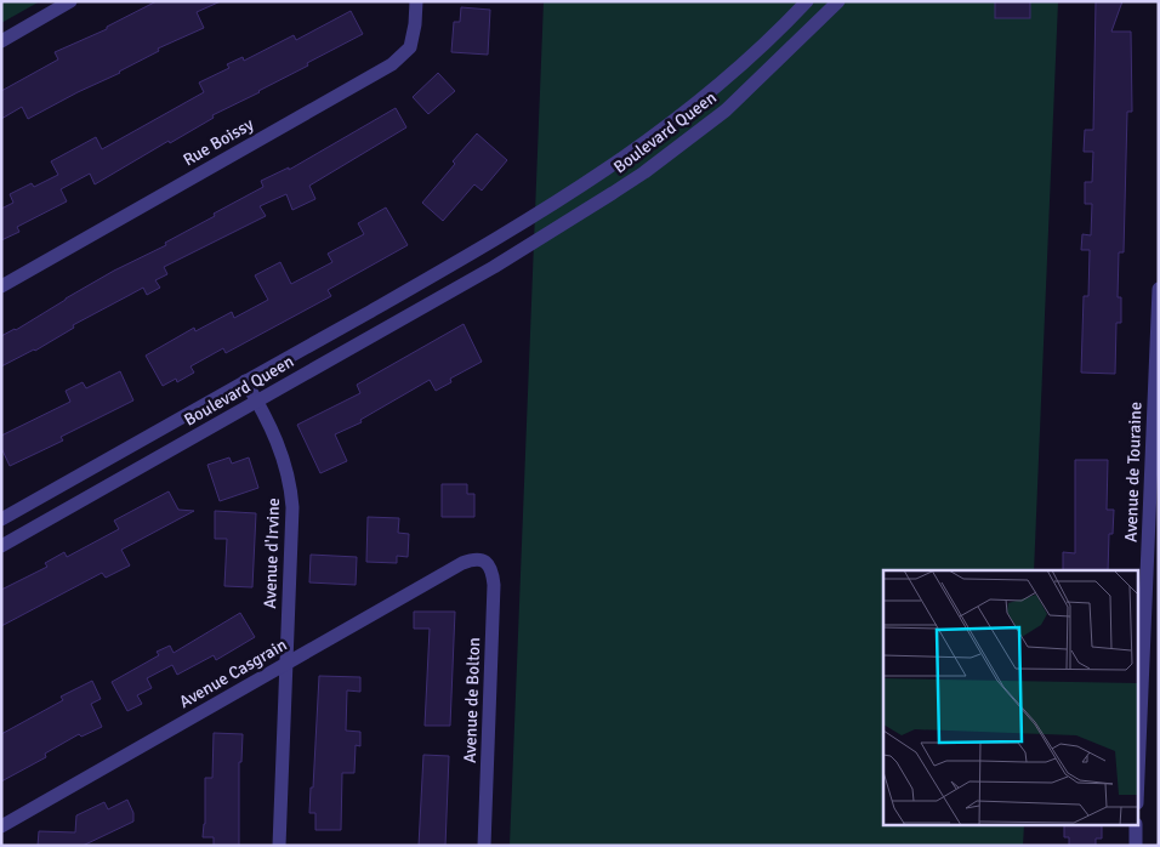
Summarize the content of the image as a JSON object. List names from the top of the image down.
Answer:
{
  "streets": {
    "street": [
      "Boulevard Queen",
      "Rue Boissy",
      "Avenue de Touraine",
      "Avenue d'Irvine",
      "Avenue Casgrain",
      "Avenue de Bolton"
    ]
  },
  "crossings": [
    ["Boulevard Queen", "Avenue d'Irvine"],
    ["Avenue d'Irvine", "Avenue Casgrain"],
    ["Avenue Casgrain", "Avenue de Bolton"]
  ]
}
